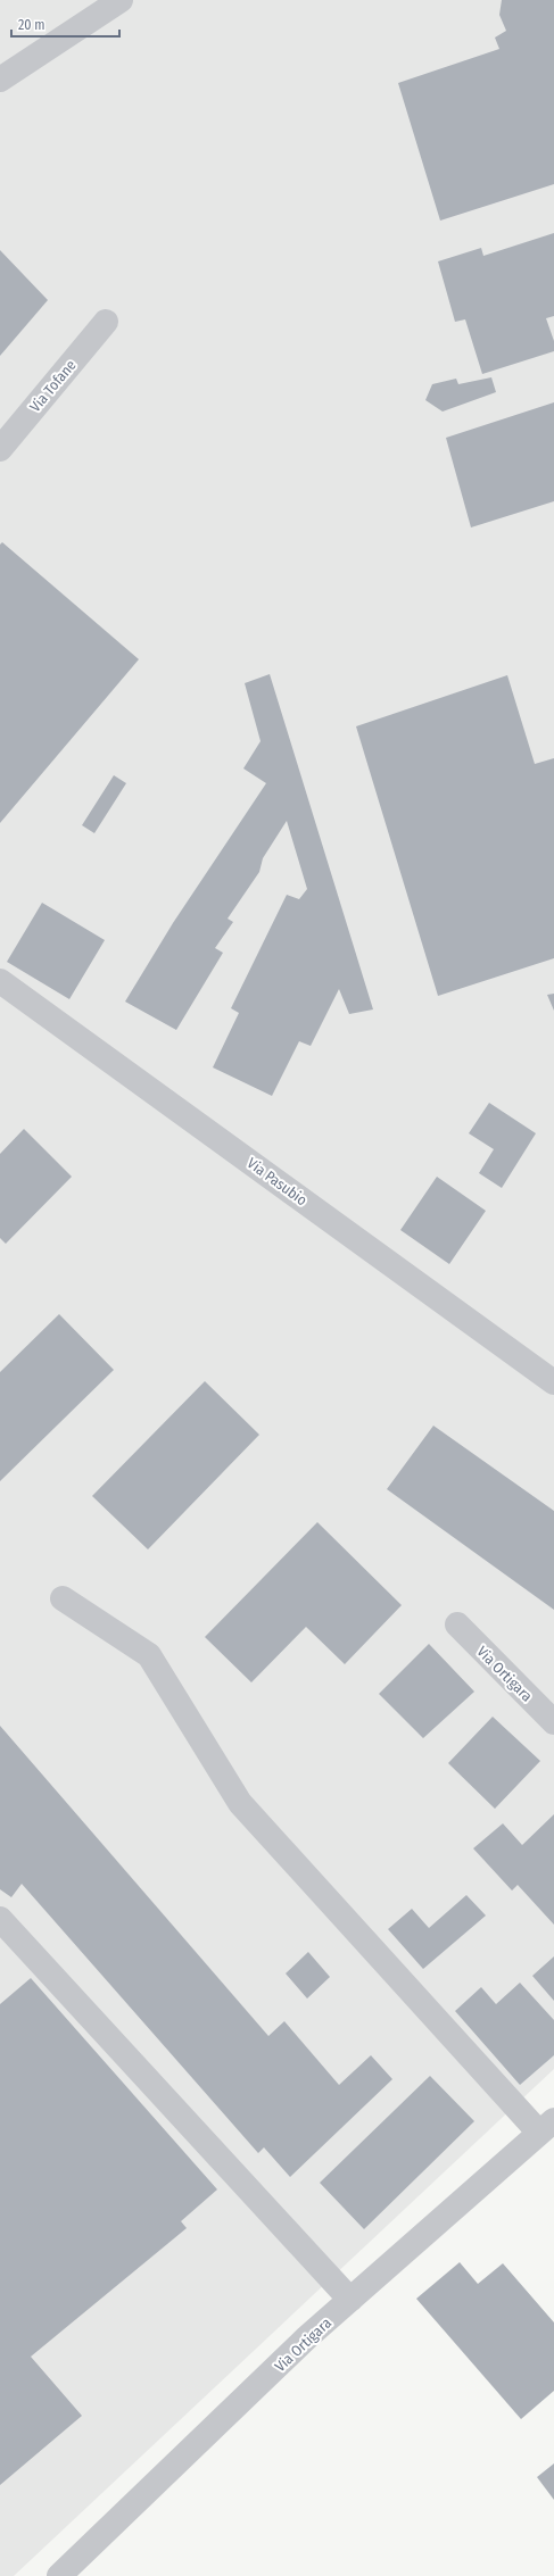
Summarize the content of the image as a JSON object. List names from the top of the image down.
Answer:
{
  "streets": {
    "street": ["Via Tofane", "Via Pasubio", "Via Ortigara"]
  },
  "scale_bar": "20 m"
}
